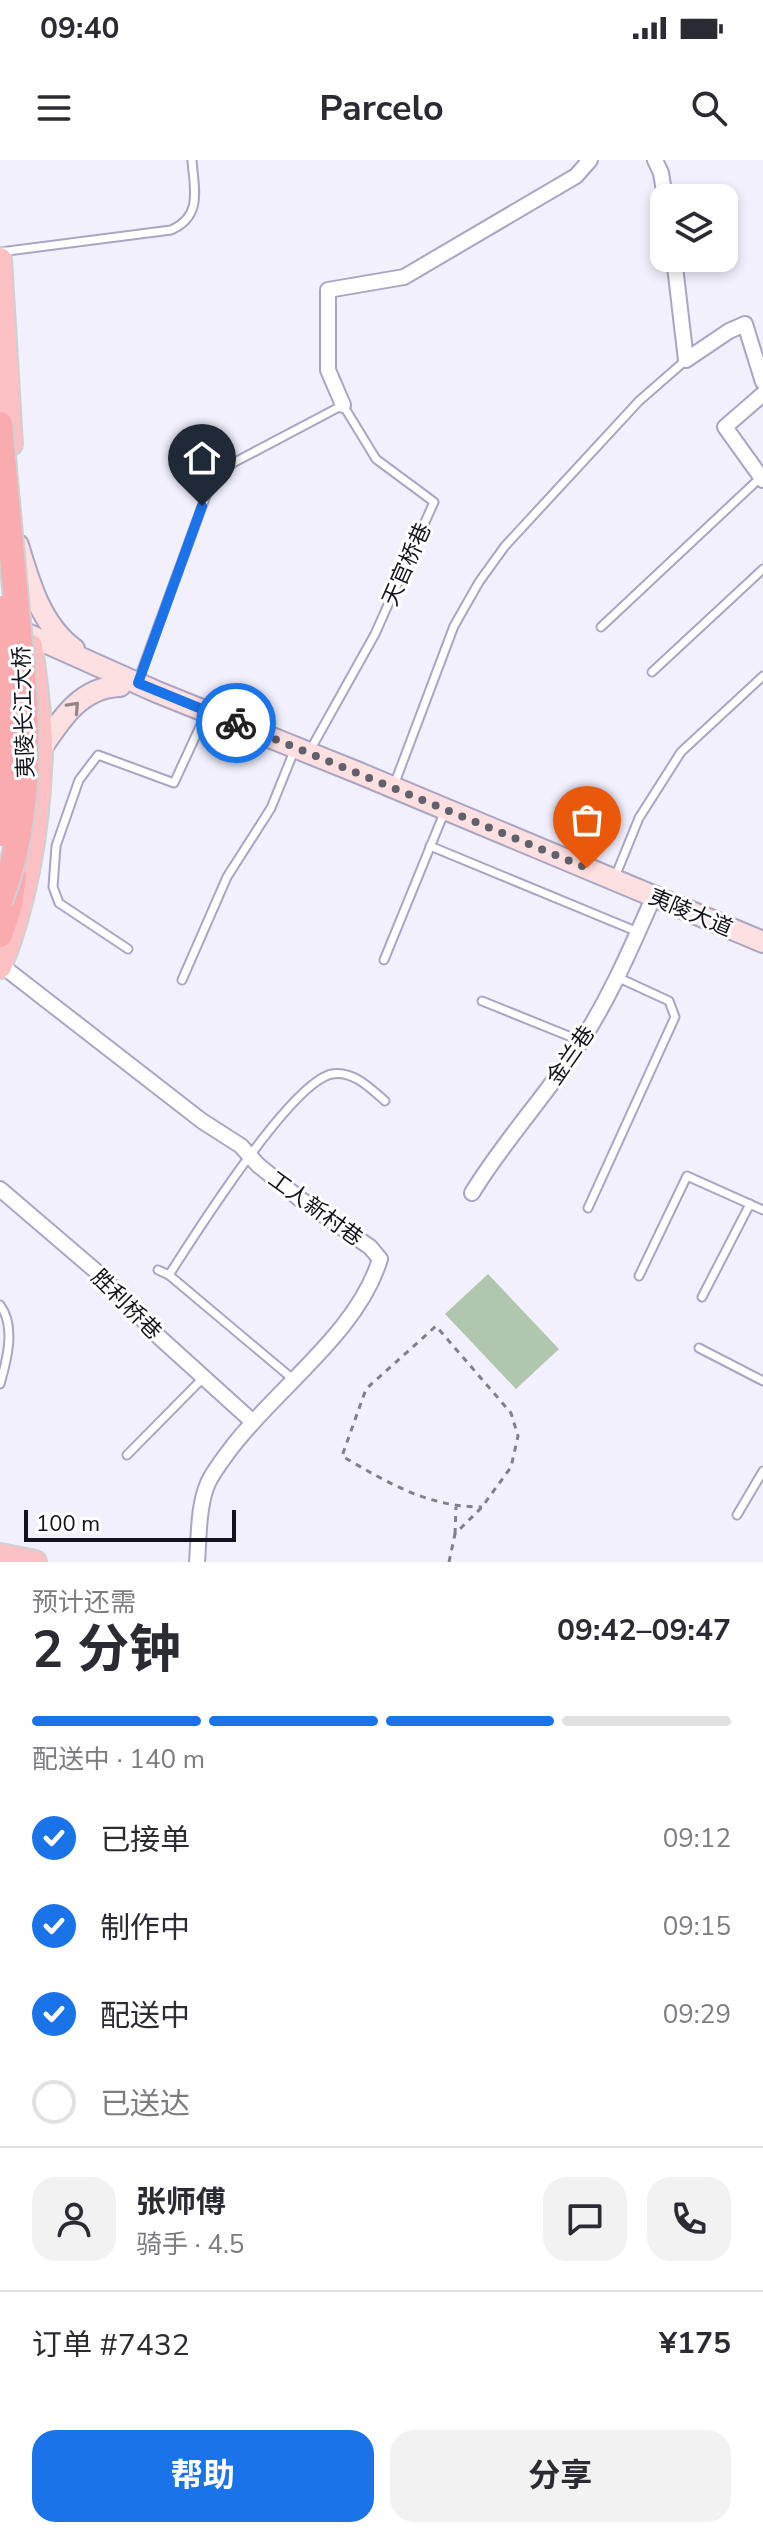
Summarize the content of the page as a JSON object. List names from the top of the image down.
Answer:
{
  "streets": {
    "highway": ["夷陵长江大桥"],
    "main road": ["夷陵大道"],
    "street": ["金兰巷", "工人新村巷", "胜利桥巷"],
    "lane": ["天官桥巷"]
  },
  "crossings": [
    ["夷陵长江大桥", "夷陵大道"],
    ["夷陵大道", "金兰巷"],
    ["工人新村巷", "胜利桥巷"]
  ],
  "scale_bar": "100 m",
  "page": {
    "status": "09:40",
    "header": "Parcelo",
    "scale": "100 m",
    "heading": ["2 分钟", "预计还需", "09:42–09:47"],
    "panel": [
      "张师傅",
      "骑手 · 4.5",
      "订单 #7432",
      "¥175"
    ],
    "bar": "配送中 · 140 m",
    "list": [
      ["已接单", "09:12"],
      ["制作中", "09:15"],
      ["配送中", "09:29"],
      "已送达"
    ],
    "buttons": ["帮助", "分享"]
  }
}
